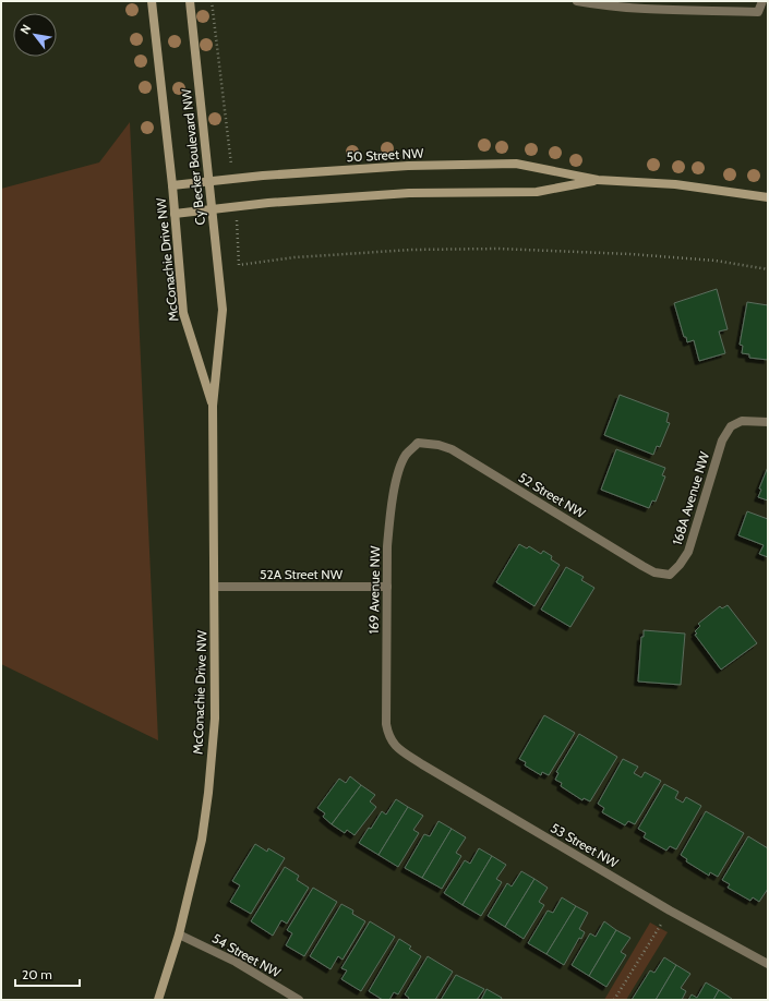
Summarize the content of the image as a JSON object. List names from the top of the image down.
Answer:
{
  "streets": {
    "street": [
      "50 Street NW",
      "Cy Becker Boulevard NW",
      "McConachie Drive NW",
      "52 Street NW",
      "168A Avenue NW",
      "52A Street NW",
      "169 Avenue NW",
      "53 Street NW",
      "54 Street NW"
    ]
  },
  "crossings": [
    ["50 Street NW", "Cy Becker Boulevard NW"],
    ["50 Street NW", "McConachie Drive NW"],
    ["Cy Becker Boulevard NW", "McConachie Drive NW"],
    ["McConachie Drive NW", "52A Street NW"],
    ["McConachie Drive NW", "54 Street NW"],
    ["52 Street NW", "168A Avenue NW"],
    ["52 Street NW", "169 Avenue NW"],
    ["52A Street NW", "169 Avenue NW"],
    ["169 Avenue NW", "53 Street NW"]
  ],
  "scale_bar": "20 m",
  "north": "top left"
}
